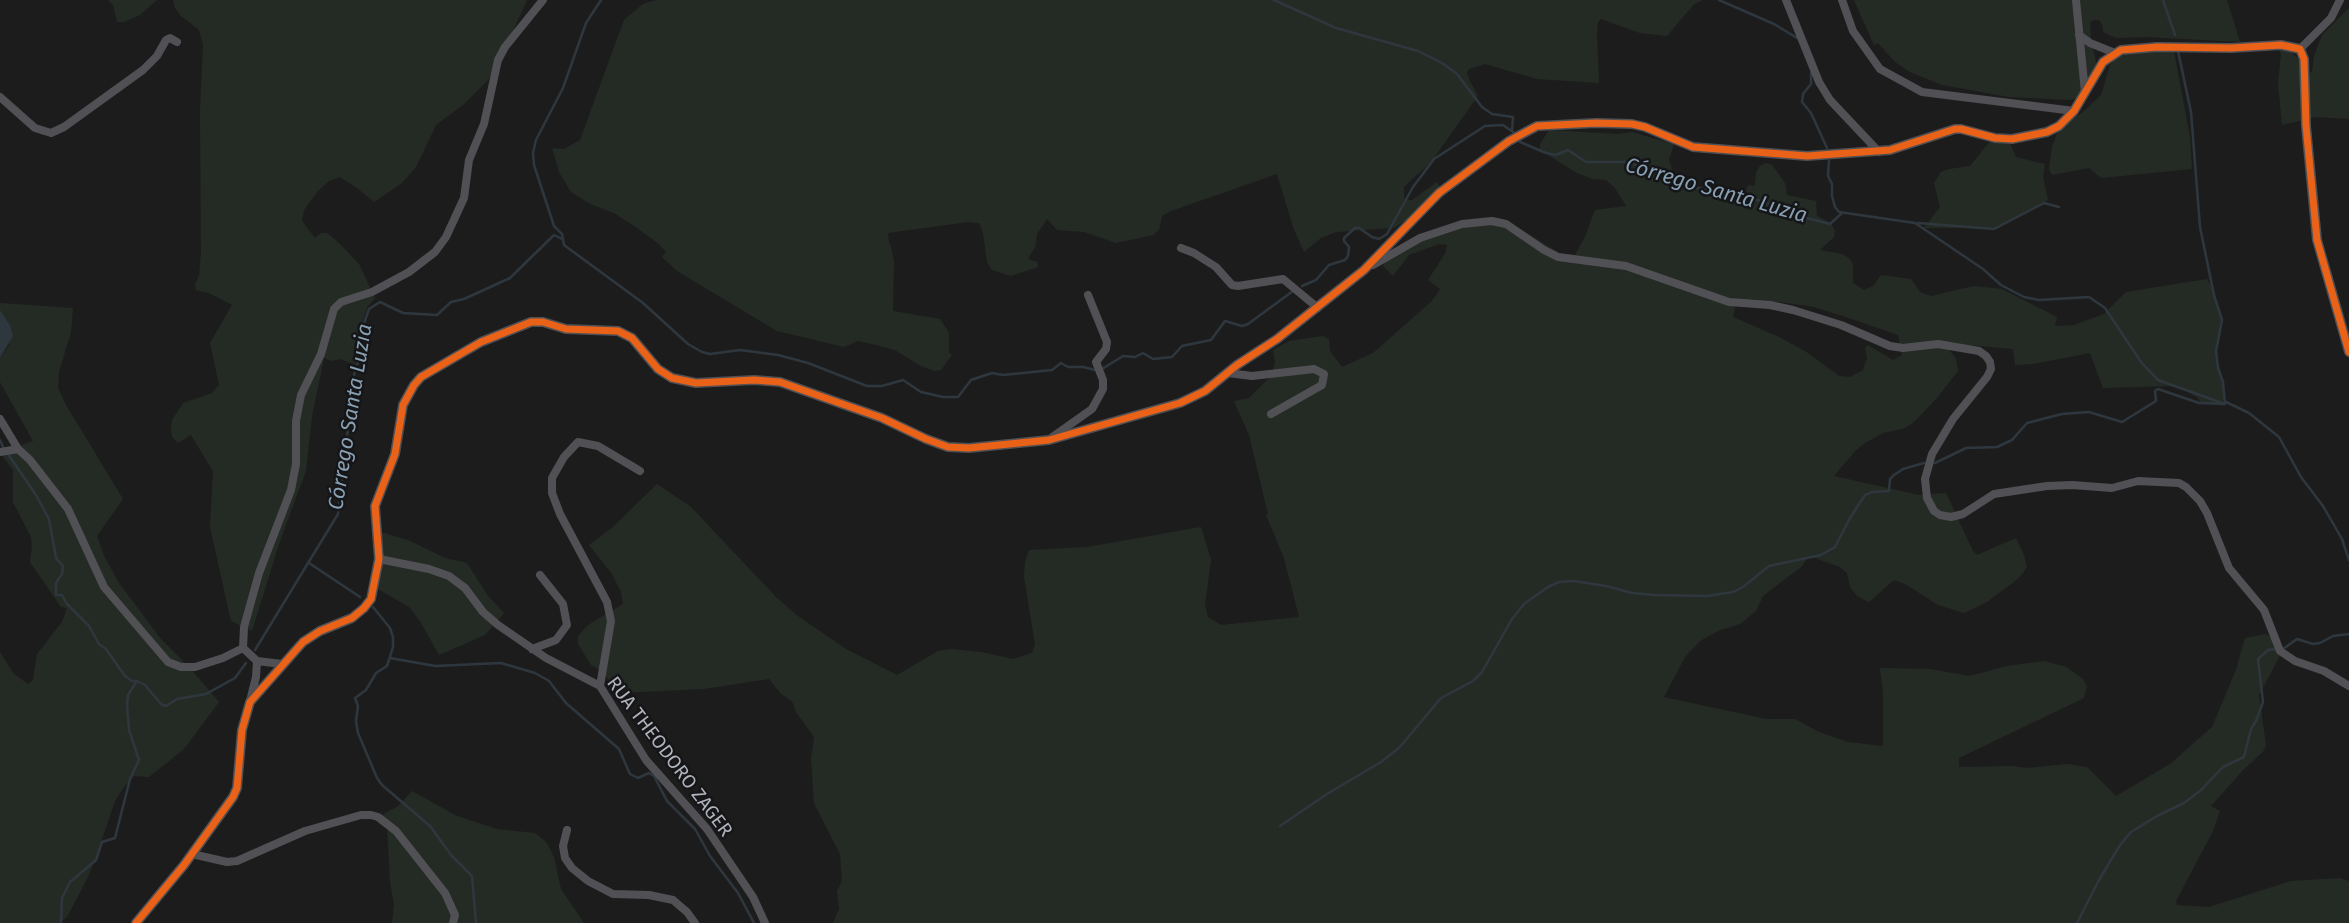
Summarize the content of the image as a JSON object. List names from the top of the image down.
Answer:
{
  "streets": {
    "street": ["RUA THEODORO ZAGER"]
  },
  "water": ["Córrego Santa Luzia"]
}
